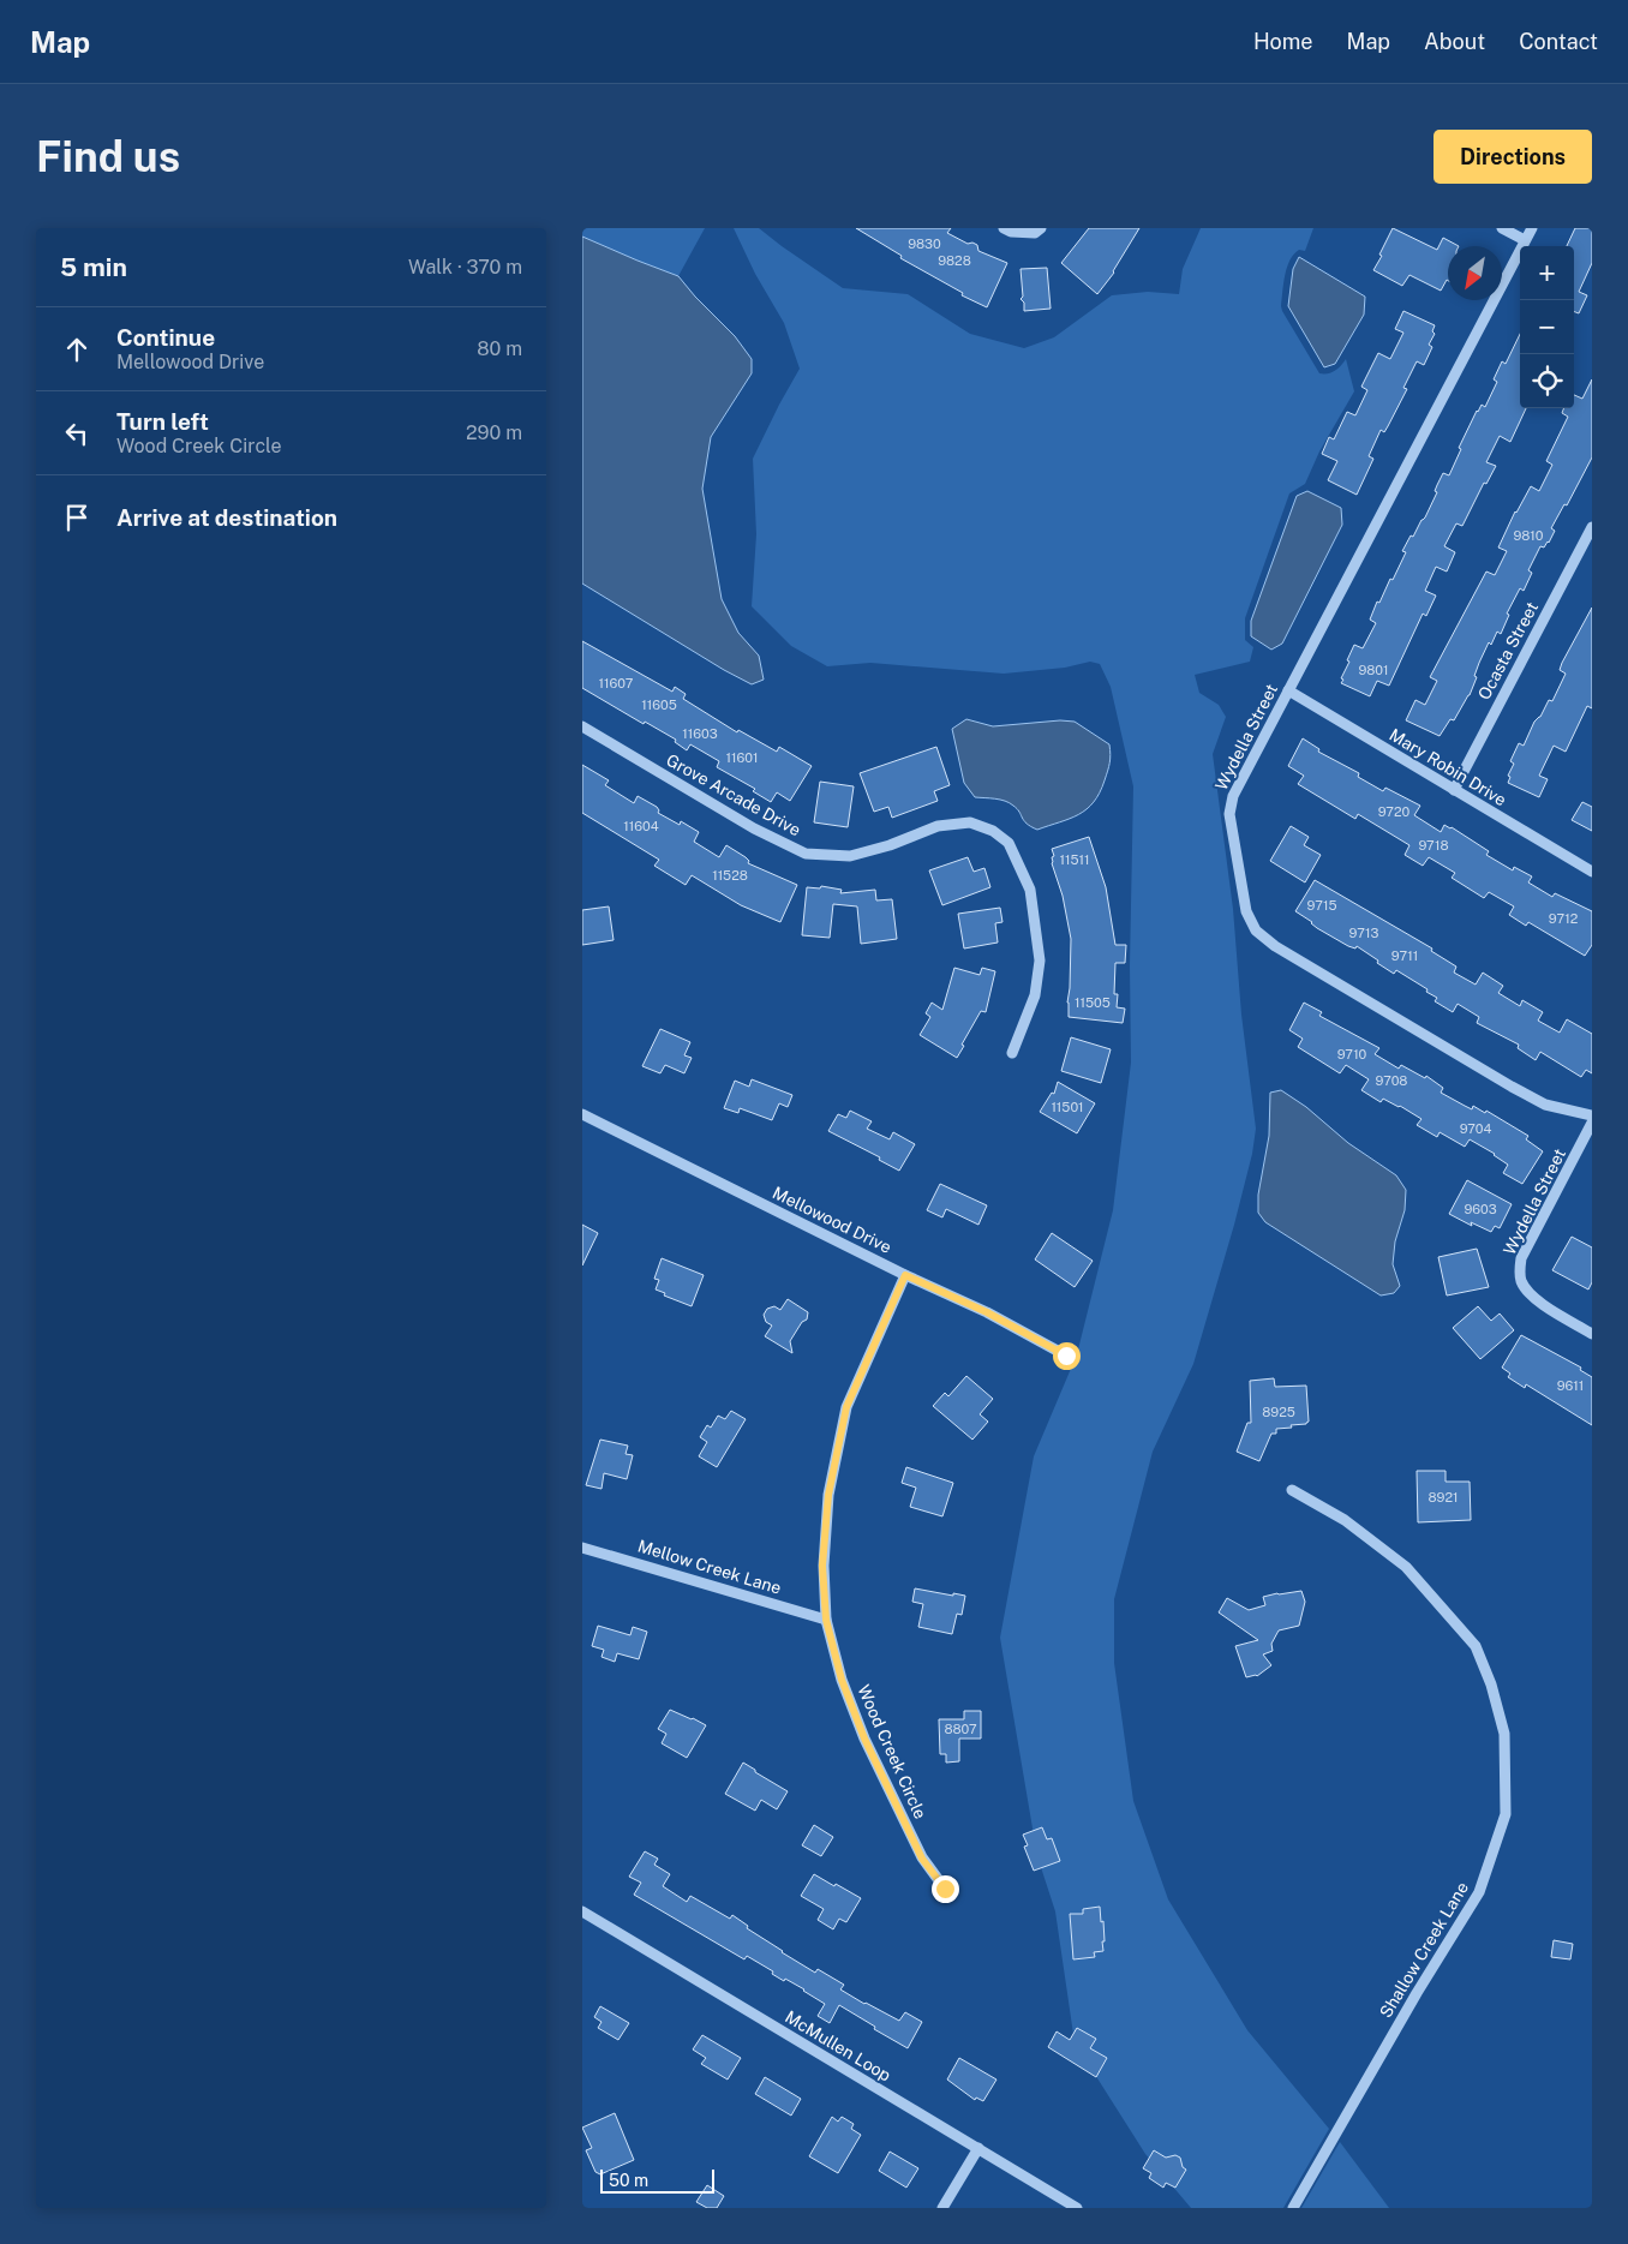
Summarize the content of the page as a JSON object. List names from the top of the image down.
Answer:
{
  "streets": {
    "street": [
      "Ocasta Street",
      "Wydella Street",
      "Mary Robin Drive",
      "Grove Arcade Drive",
      "Mellowood Drive",
      "Mellow Creek Lane",
      "Wood Creek Circle",
      "Shallow Creek Lane",
      "McMullen Loop"
    ]
  },
  "crossings": [
    ["Ocasta Street", "Mary Robin Drive"],
    ["Wydella Street", "Mary Robin Drive"],
    ["Mellowood Drive", "Wood Creek Circle"],
    ["Mellow Creek Lane", "Wood Creek Circle"]
  ],
  "house_numbers": [
    "9830",
    "9828",
    "9810",
    "9801",
    "11607",
    "11605",
    "11603",
    "11601",
    "9720",
    "11604",
    "9718",
    "11511",
    "11528",
    "9715",
    "9712",
    "9713",
    "9711",
    "11505",
    "9710",
    "9708",
    "11501",
    "9704",
    "9603",
    "9611",
    "8925",
    "8921",
    "8807"
  ],
  "scale_bar": "50 m",
  "north": "bottom left",
  "page": {
    "header": "Map",
    "nav": [
      "Home",
      "Map",
      "About",
      "Contact"
    ],
    "buttons": "Directions",
    "title": "Find us",
    "heading": ["5 min", "Walk · 370 m"],
    "map_buttons": ["+", "−"],
    "list": [
      ["Continue", "Mellowood Drive", "80 m"],
      ["Turn left", "Wood Creek Circle", "290 m"],
      "Arrive at destination"
    ],
    "scale": "50 m"
  }
}
